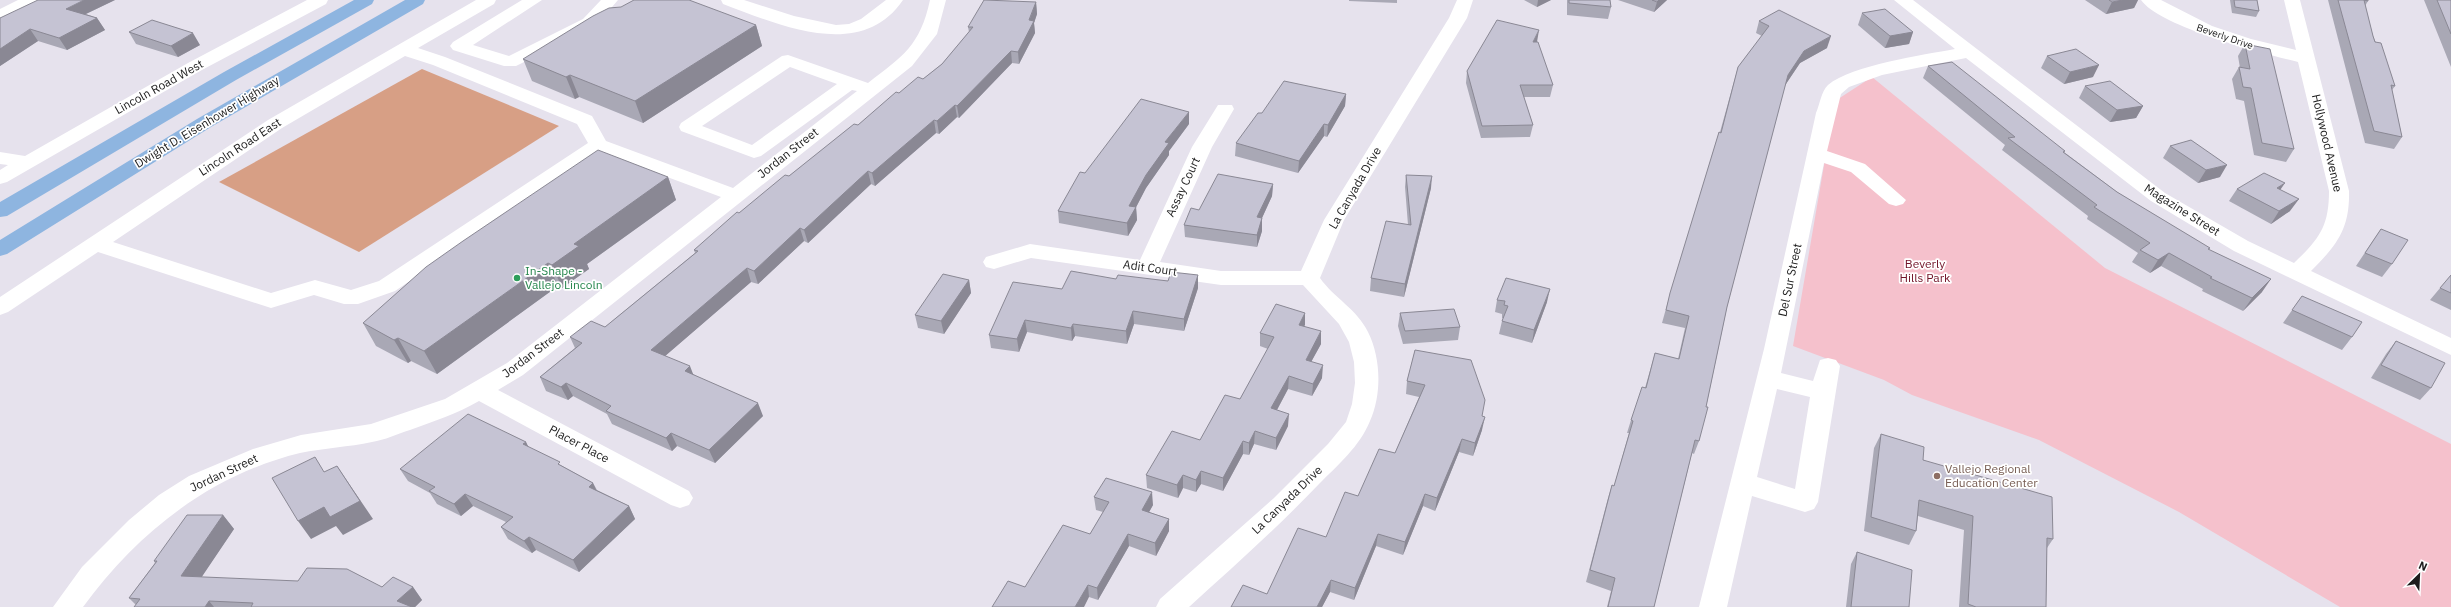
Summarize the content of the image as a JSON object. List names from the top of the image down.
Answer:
{
  "streets": {
    "highway": ["Dwight D. Eisenhower Highway"],
    "street": [
      "Beverly Drive",
      "Lincoln Road West",
      "Hollywood Avenue",
      "Lincoln Road East",
      "Jordan Street",
      "Assay Court",
      "La Canyada Drive",
      "Magazine Street",
      "Adit Court",
      "Del Sur Street",
      "Placer Place"
    ]
  },
  "crossings": [
    ["Beverly Drive", "Hollywood Avenue"],
    ["Hollywood Avenue", "Magazine Street"],
    ["Jordan Street", "Placer Place"],
    ["Assay Court", "Adit Court"],
    ["La Canyada Drive", "Adit Court"],
    ["Magazine Street", "Del Sur Street"]
  ],
  "parks": ["Beverly Hills Park"],
  "places": ["In-Shape - Vallejo Lincoln", "Vallejo Regional Education Center"],
  "north": "top right"
}
